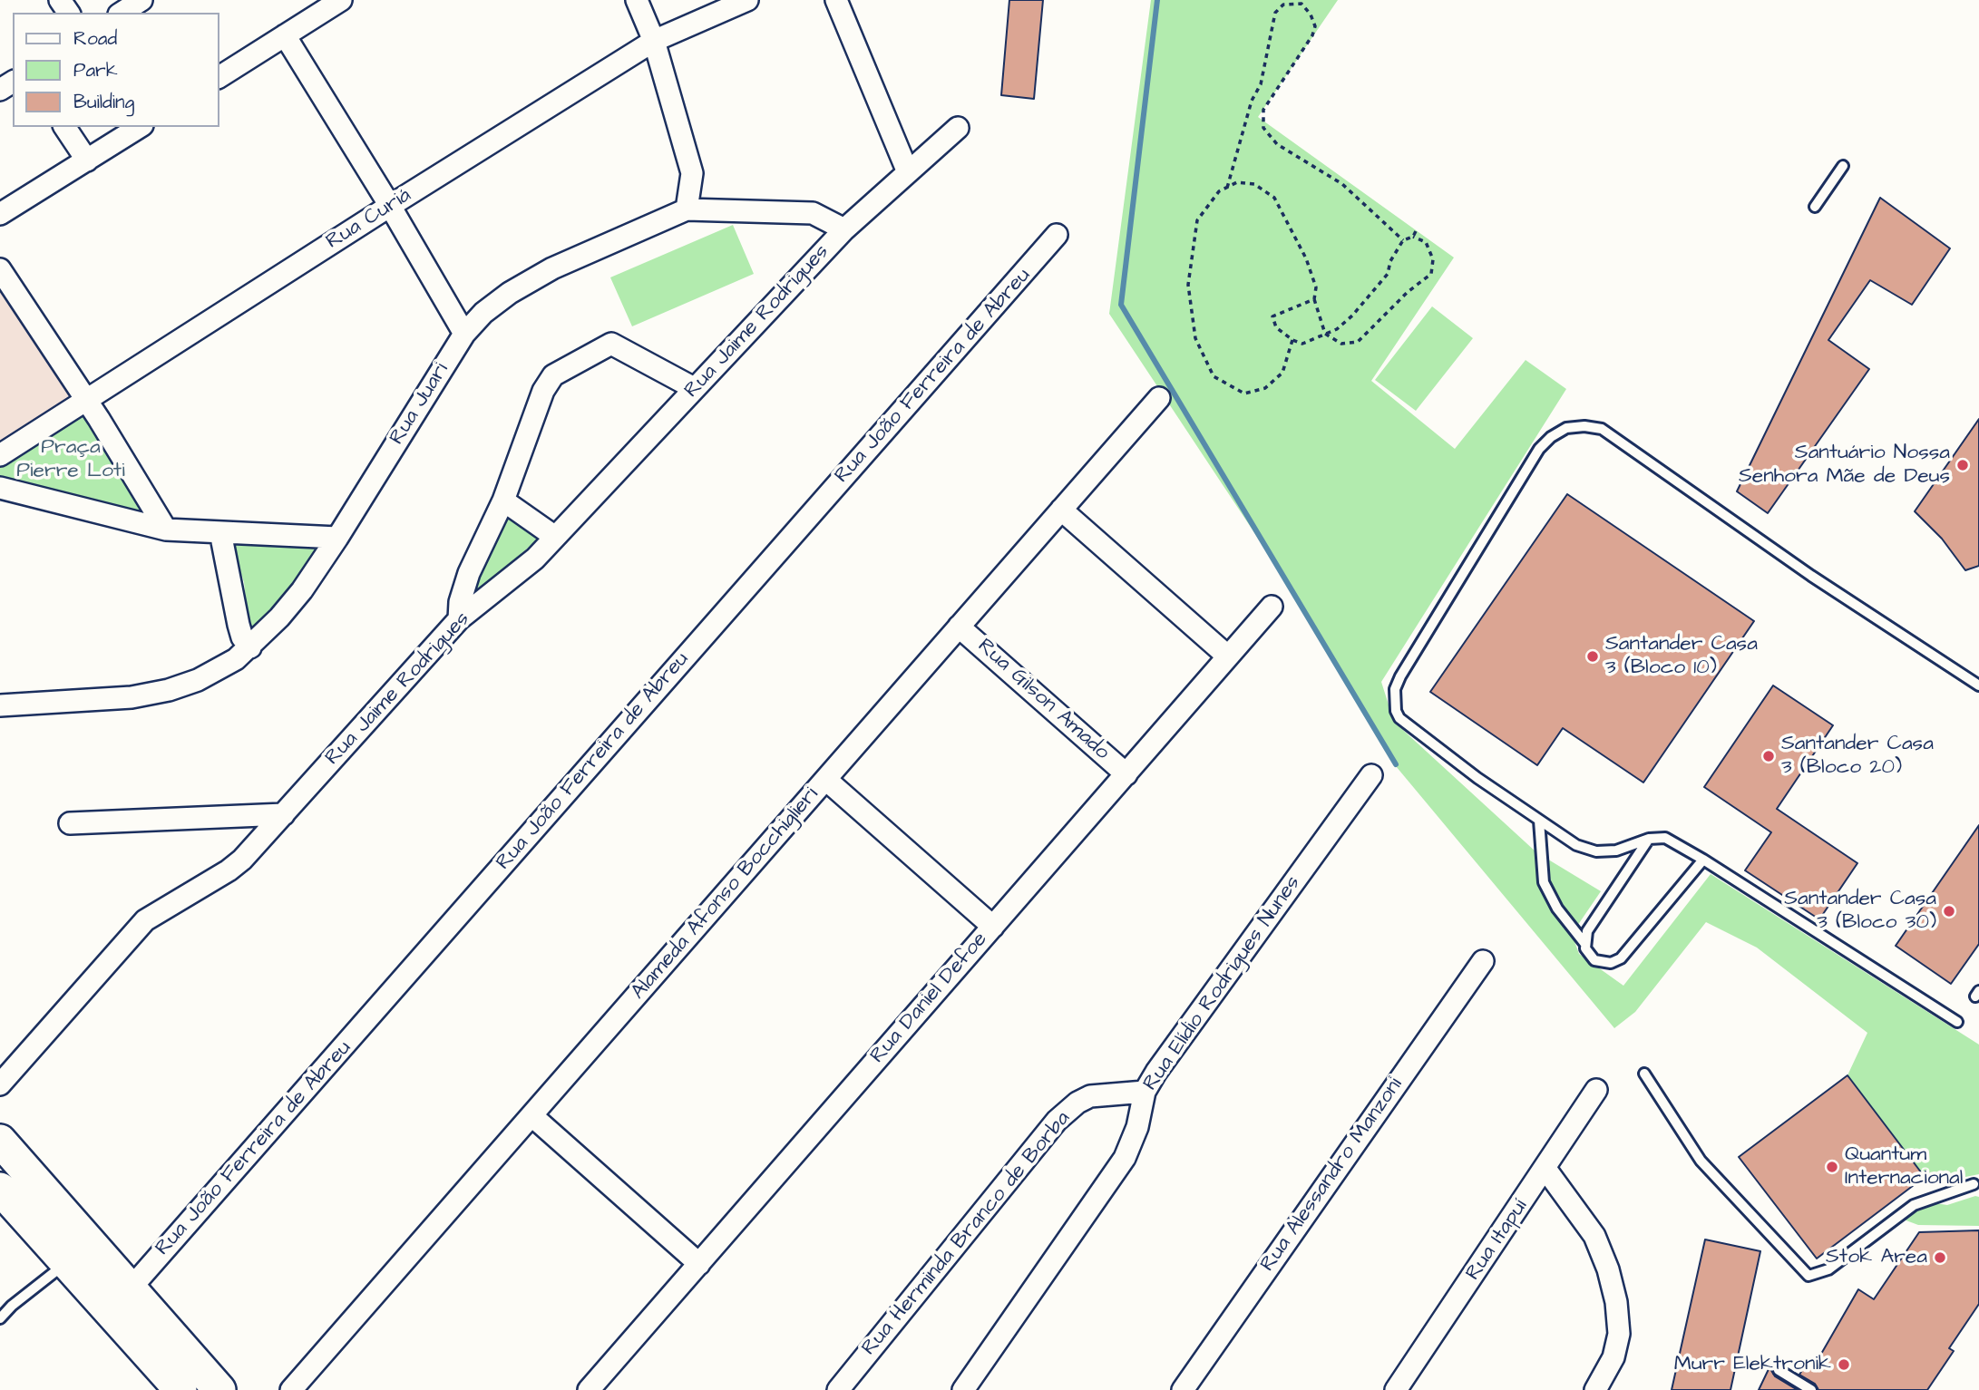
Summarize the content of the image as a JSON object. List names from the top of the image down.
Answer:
{
  "streets": {
    "street": [
      "Rua Curiá",
      "Rua Jaime Rodrigues",
      "Rua João Ferreira de Abreu",
      "Rua Juari",
      "Rua Gilson Amado",
      "Alameda Afonso Bocchiglieri",
      "Rua Elídio Rodrigues Nunes",
      "Rua Daniel Defoe",
      "Rua Alessandro Manzoni",
      "Rua Herminda Branco de Borba",
      "Rua Itapuí"
    ]
  },
  "crossings": [
    ["Rua Gilson Amado", "Alameda Afonso Bocchiglieri"],
    ["Rua Gilson Amado", "Rua Daniel Defoe"],
    ["Rua Elídio Rodrigues Nunes", "Rua Herminda Branco de Borba"]
  ],
  "parks": ["Praça Pierre Loti"],
  "places": [
    "Santuário Nossa Senhora Mãe de Deus",
    "Santander Casa 3 (Bloco 10)",
    "Santander Casa 3 (Bloco 20)",
    "Santander Casa 3 (Bloco 30)",
    "Quantum Internacional",
    "Stok Area",
    "Murr Elektronik"
  ],
  "legend": ["Road", "Park", "Building"]
}
